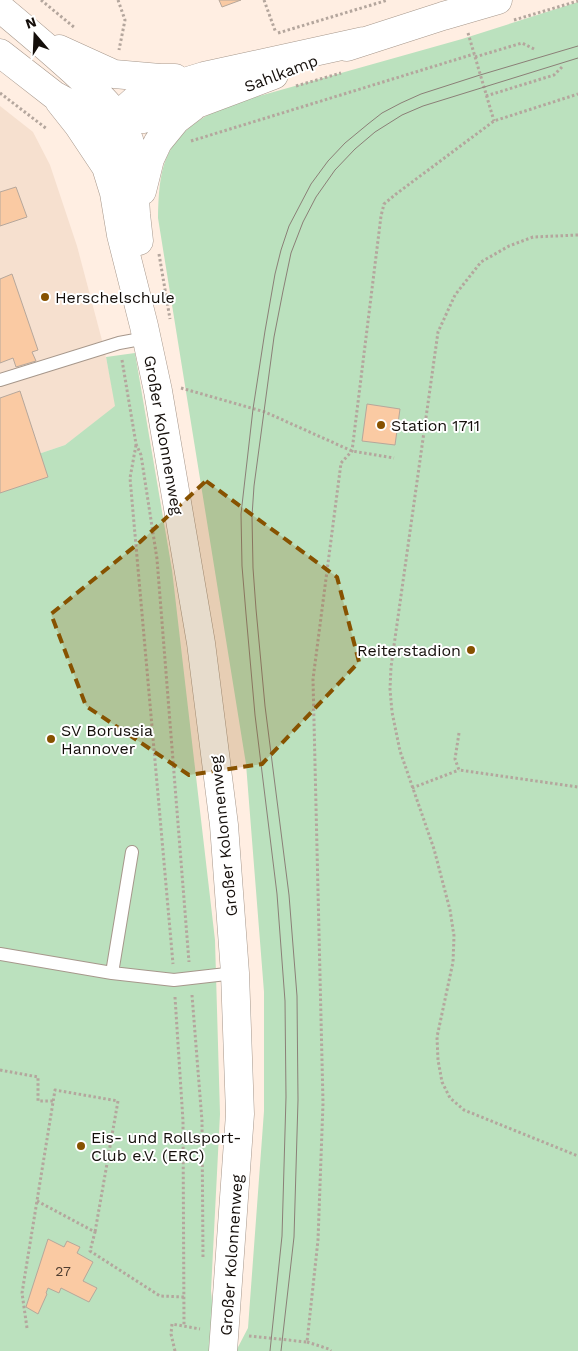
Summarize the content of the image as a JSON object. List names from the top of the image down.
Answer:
{
  "streets": {
    "street": ["Sahlkamp", "Großer Kolonnenweg"]
  },
  "crossings": [
    ["Sahlkamp", "Großer Kolonnenweg"]
  ],
  "places": [
    "Herschelschule",
    "Station 1711",
    "Reiterstadion",
    "SV Borussia Hannover",
    "Eis- und Rollsport- Club e.V. (ERC)"
  ],
  "house_numbers": ["27"],
  "north": "top"
}
